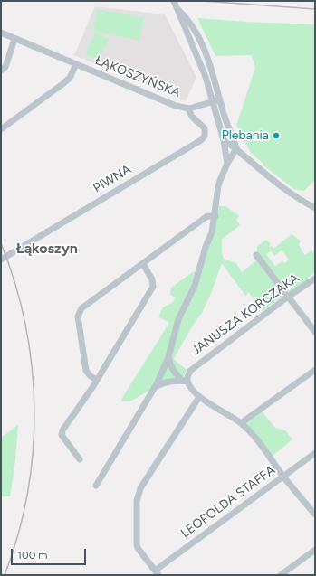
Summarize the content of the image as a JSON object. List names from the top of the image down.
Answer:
{
  "streets": {
    "street": [
      "ŁĄKOSZYŃSKA",
      "PIWNA",
      "JANUSZA KORCZAKA",
      "LEOPOLDA STAFFA"
    ]
  },
  "crossings": [
    ["ŁĄKOSZYŃSKA", "PIWNA"]
  ],
  "districts": ["Łąkoszyn"],
  "places": ["Plebania"],
  "scale_bar": "100 m"
}
